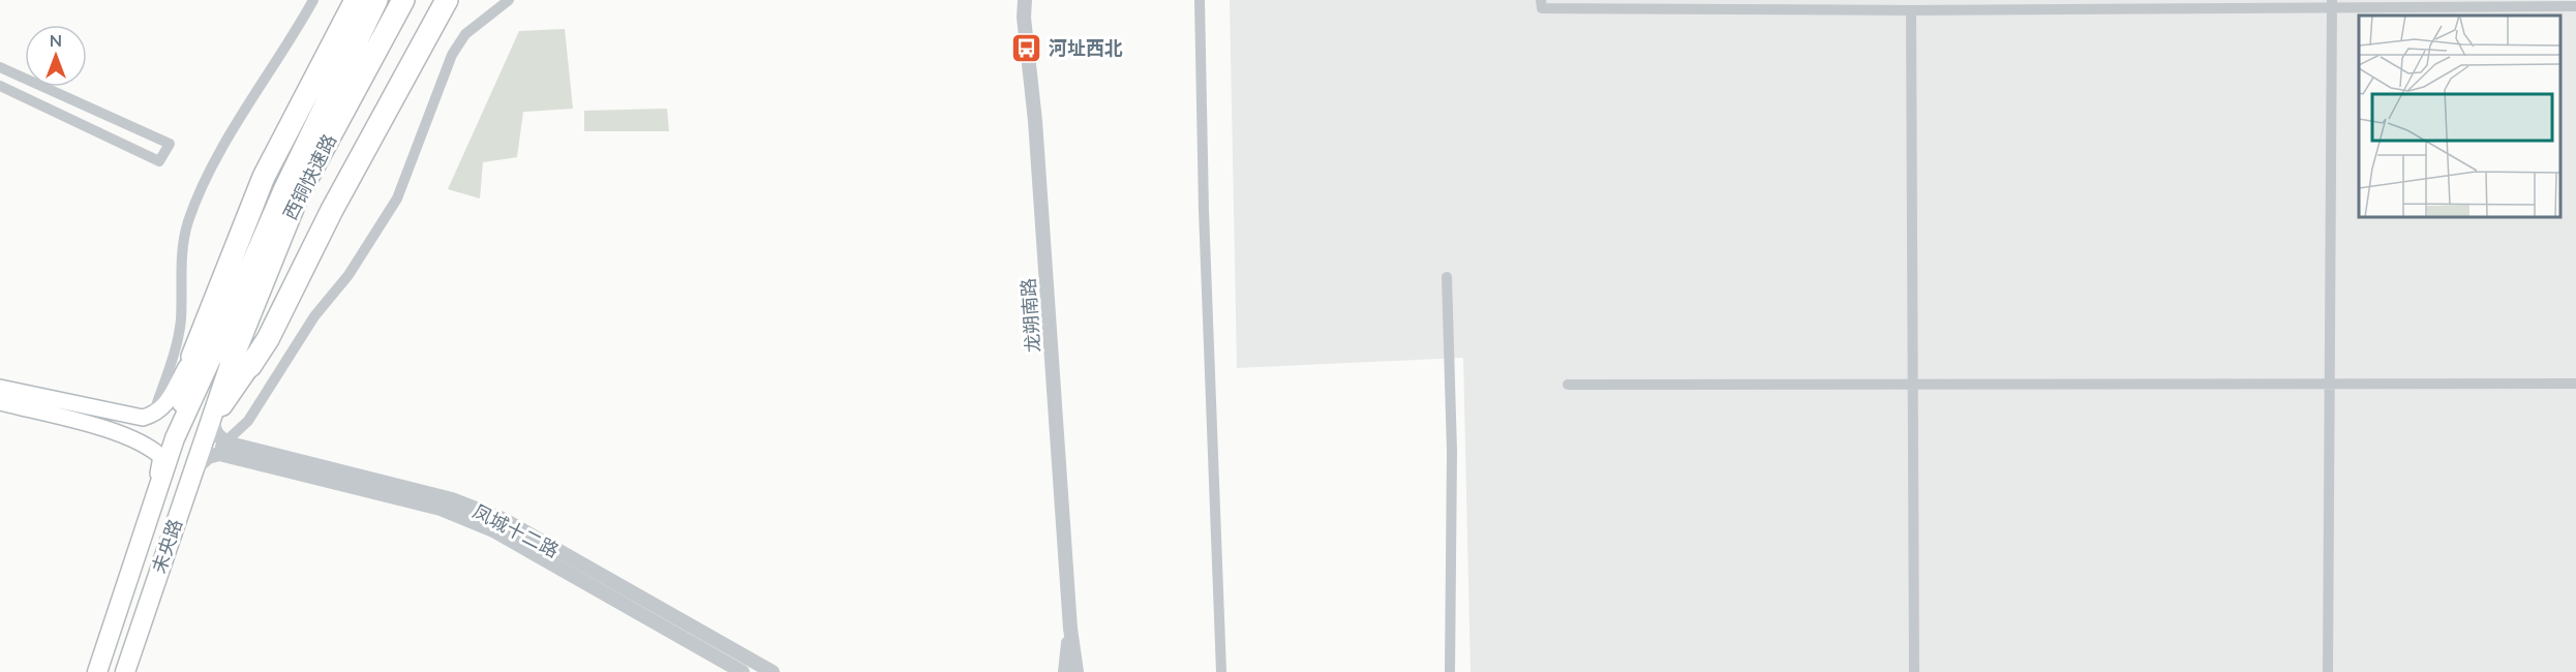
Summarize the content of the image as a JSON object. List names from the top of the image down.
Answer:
{
  "streets": {
    "highway": ["西铜快速路"],
    "main road": ["未央路"],
    "street": ["龙朔南路", "凤城十二路"]
  },
  "crossings": [
    ["西铜快速路", "未央路"]
  ],
  "places": {
    "bus stop": ["河址西北"]
  },
  "north": "top"
}
